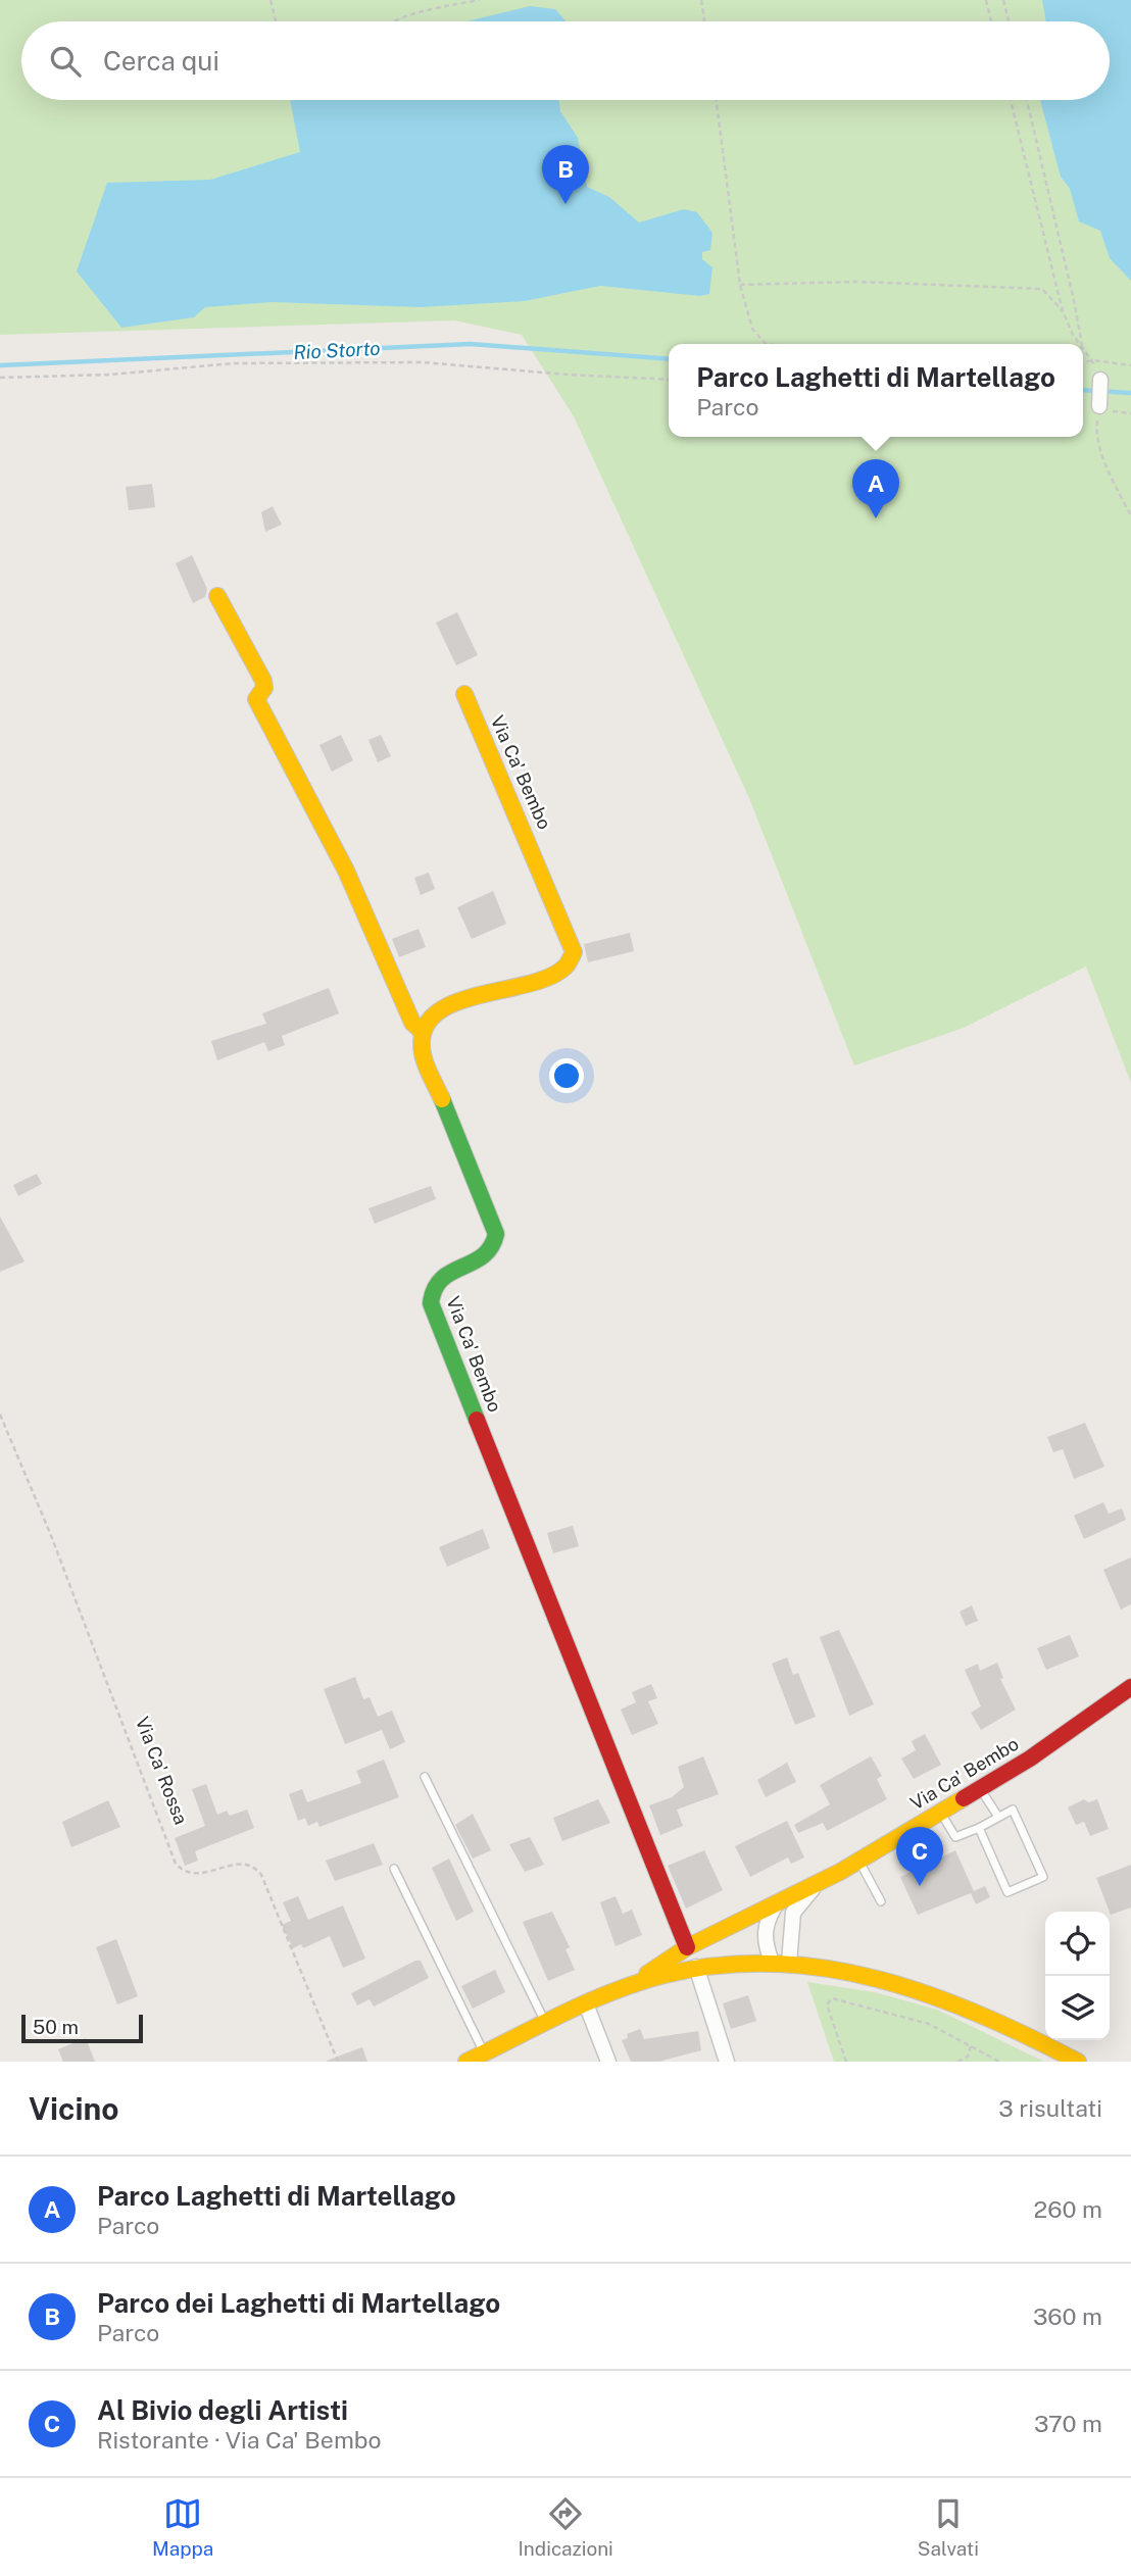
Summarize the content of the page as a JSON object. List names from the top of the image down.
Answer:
{
  "streets": {
    "street": ["Via Ca' Bembo"],
    "path": ["Via Ca' Rossa"]
  },
  "water": ["Rio Storto"],
  "scale_bar": "50 m",
  "page": {
    "search": "Cerca qui",
    "pins": ["B", "A", "C"],
    "popup": ["Parco Laghetti di Martellago", "Parco"],
    "scale": "50 m",
    "heading": ["Vicino", "3 risultati"],
    "list": [
      {
        "mark": "A",
        "name": "Parco Laghetti di Martellago",
        "note": "Parco",
        "value": "260 m"
      },
      {
        "mark": "B",
        "name": "Parco dei Laghetti di Martellago",
        "note": "Parco",
        "value": "360 m"
      },
      {
        "mark": "C",
        "name": "Al Bivio degli Artisti",
        "note": "Ristorante · Via Ca' Bembo",
        "value": "370 m"
      }
    ],
    "nav": ["Mappa", "Indicazioni", "Salvati"]
  }
}
